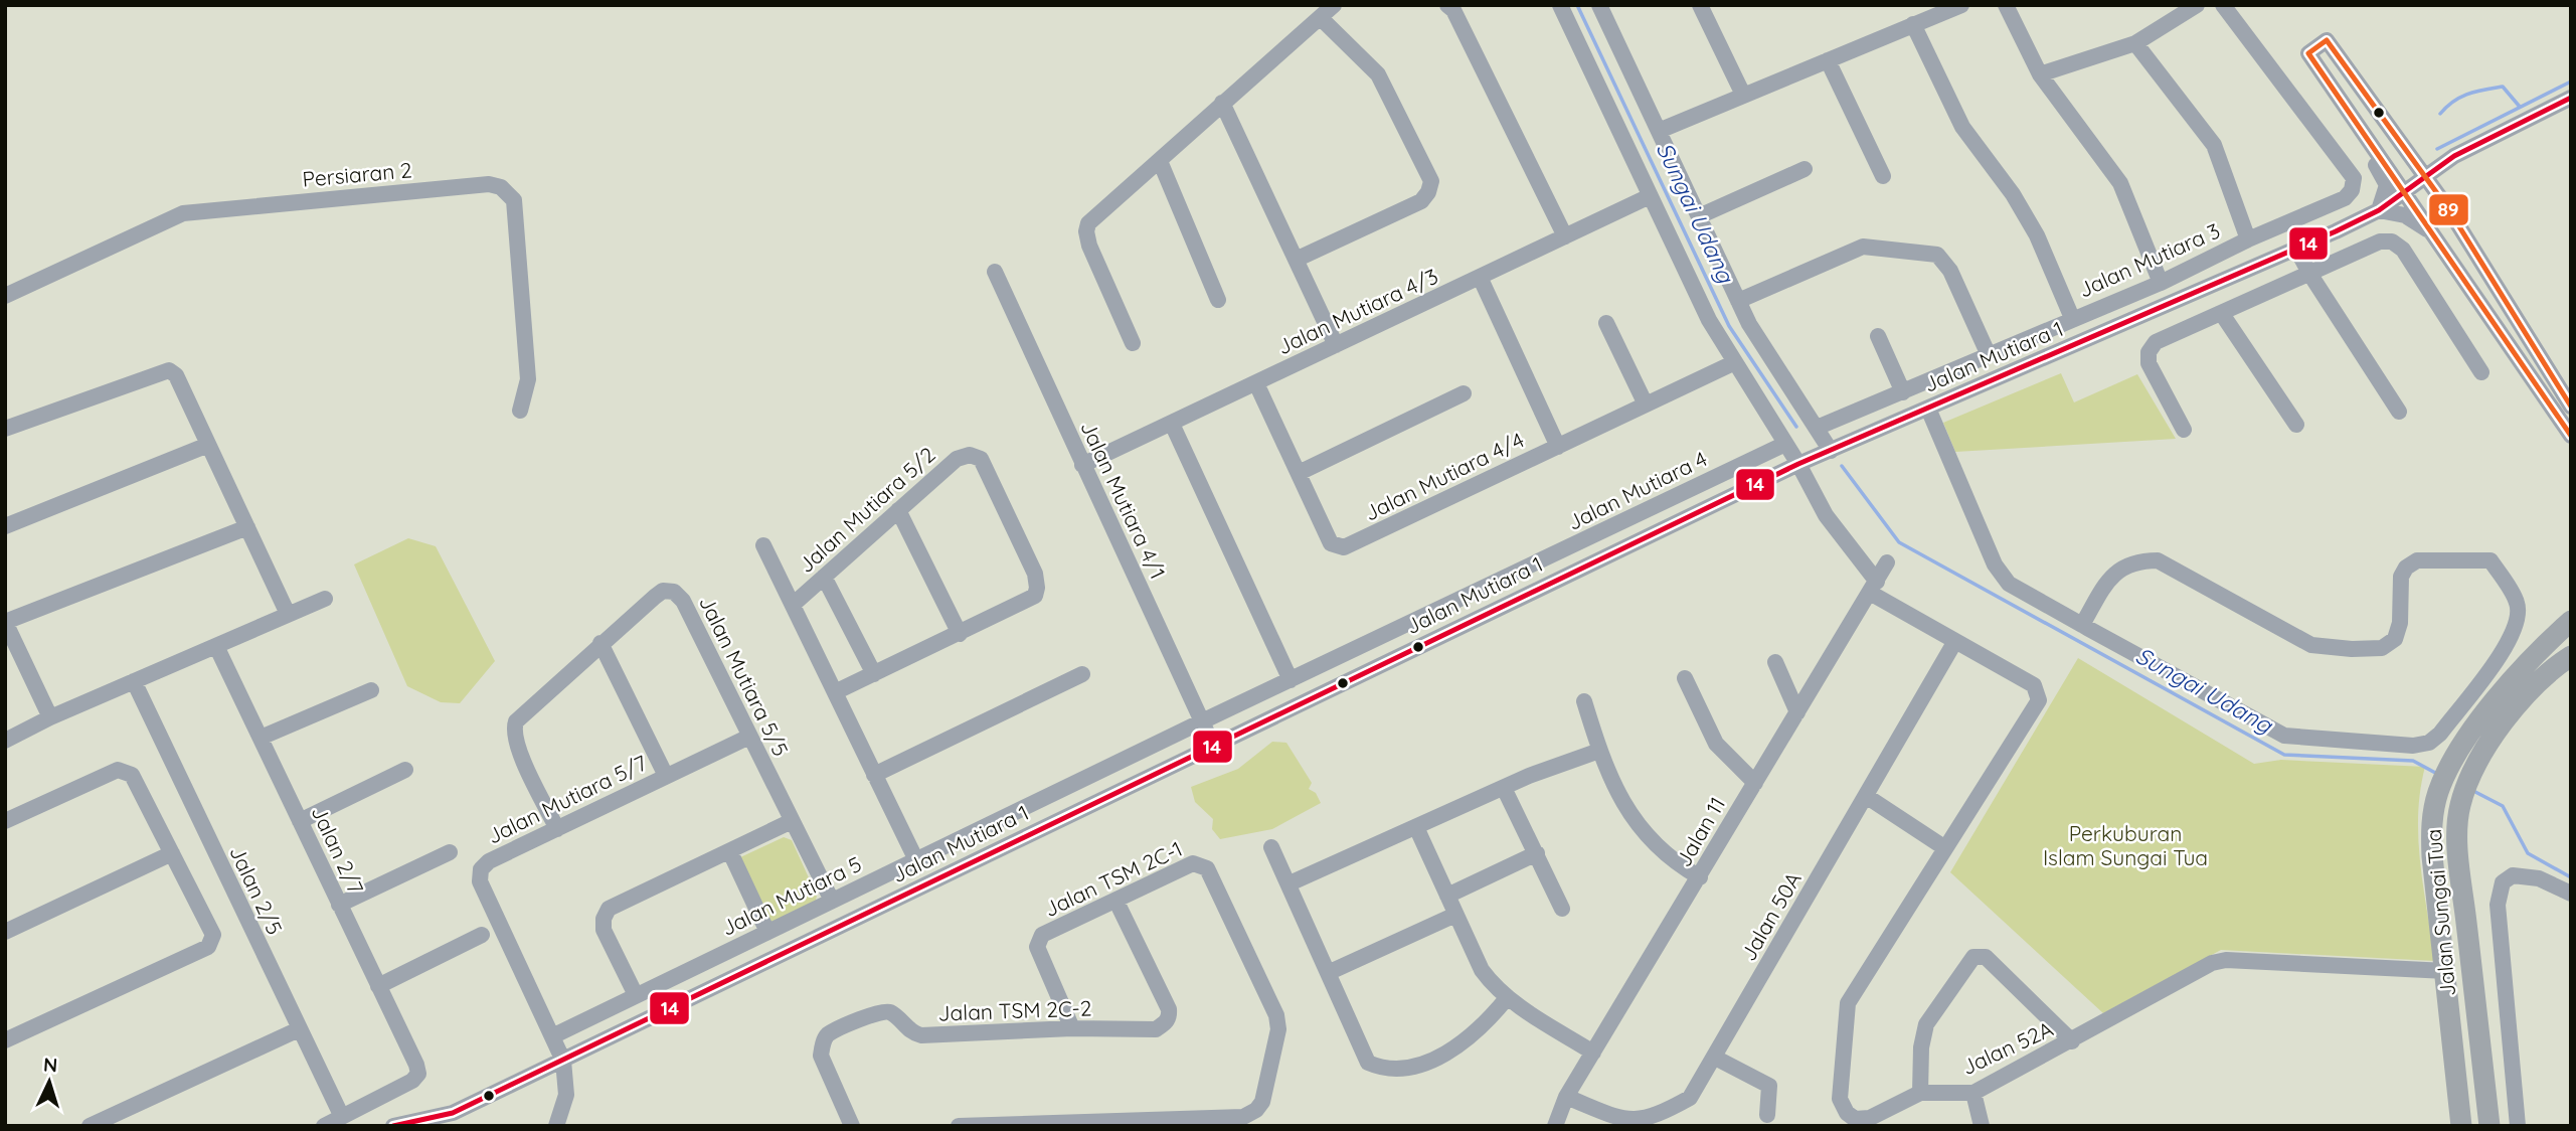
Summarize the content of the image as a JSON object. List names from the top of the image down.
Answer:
{
  "streets": {
    "main road": ["Jalan Sungai Tua"],
    "street": [
      "Persiaran 2",
      "Jalan Mutiara 3",
      "Jalan Mutiara 4/3",
      "Jalan Mutiara 1",
      "Jalan Mutiara 4/4",
      "Jalan Mutiara 4",
      "Jalan Mutiara 4/1",
      "Jalan Mutiara 5/2",
      "Jalan Mutiara 5/5",
      "Jalan Mutiara 5/7",
      "Jalan 11",
      "Jalan 2/7",
      "Jalan TSM 2C-1",
      "Jalan 2/5",
      "Jalan Mutiara 5",
      "Jalan 50A",
      "Jalan TSM 2C-2",
      "Jalan 52A"
    ]
  },
  "crossings": [
    ["Jalan Mutiara 4/3", "Jalan Mutiara 4/4"],
    ["Jalan Mutiara 4/3", "Jalan Mutiara 4/1"],
    ["Jalan Mutiara 1", "Jalan Mutiara 4/1"],
    ["Jalan Mutiara 1", "Jalan Mutiara 5/7"],
    ["Jalan Mutiara 4", "Jalan Mutiara 4/1"],
    ["Jalan Mutiara 4", "Jalan Mutiara 5"],
    ["Jalan Mutiara 4/1", "Jalan Mutiara 5"],
    ["Jalan Mutiara 5/5", "Jalan Mutiara 5/7"],
    ["Jalan Mutiara 5/5", "Jalan Mutiara 5"],
    ["Jalan Mutiara 5/7", "Jalan Mutiara 5"],
    ["Jalan 11", "Jalan 50A"],
    ["Jalan 2/7", "Jalan 2/5"],
    ["Jalan TSM 2C-1", "Jalan TSM 2C-2"],
    ["Jalan Sungai Tua", "Jalan 52A"],
    ["Jalan 50A", "Jalan 52A"]
  ],
  "water": ["Sungai Udang"],
  "parks": ["Perkuburan Islam Sungai Tua"],
  "lines": ["transit line 89", "transit line 14"],
  "north": "top"
}
